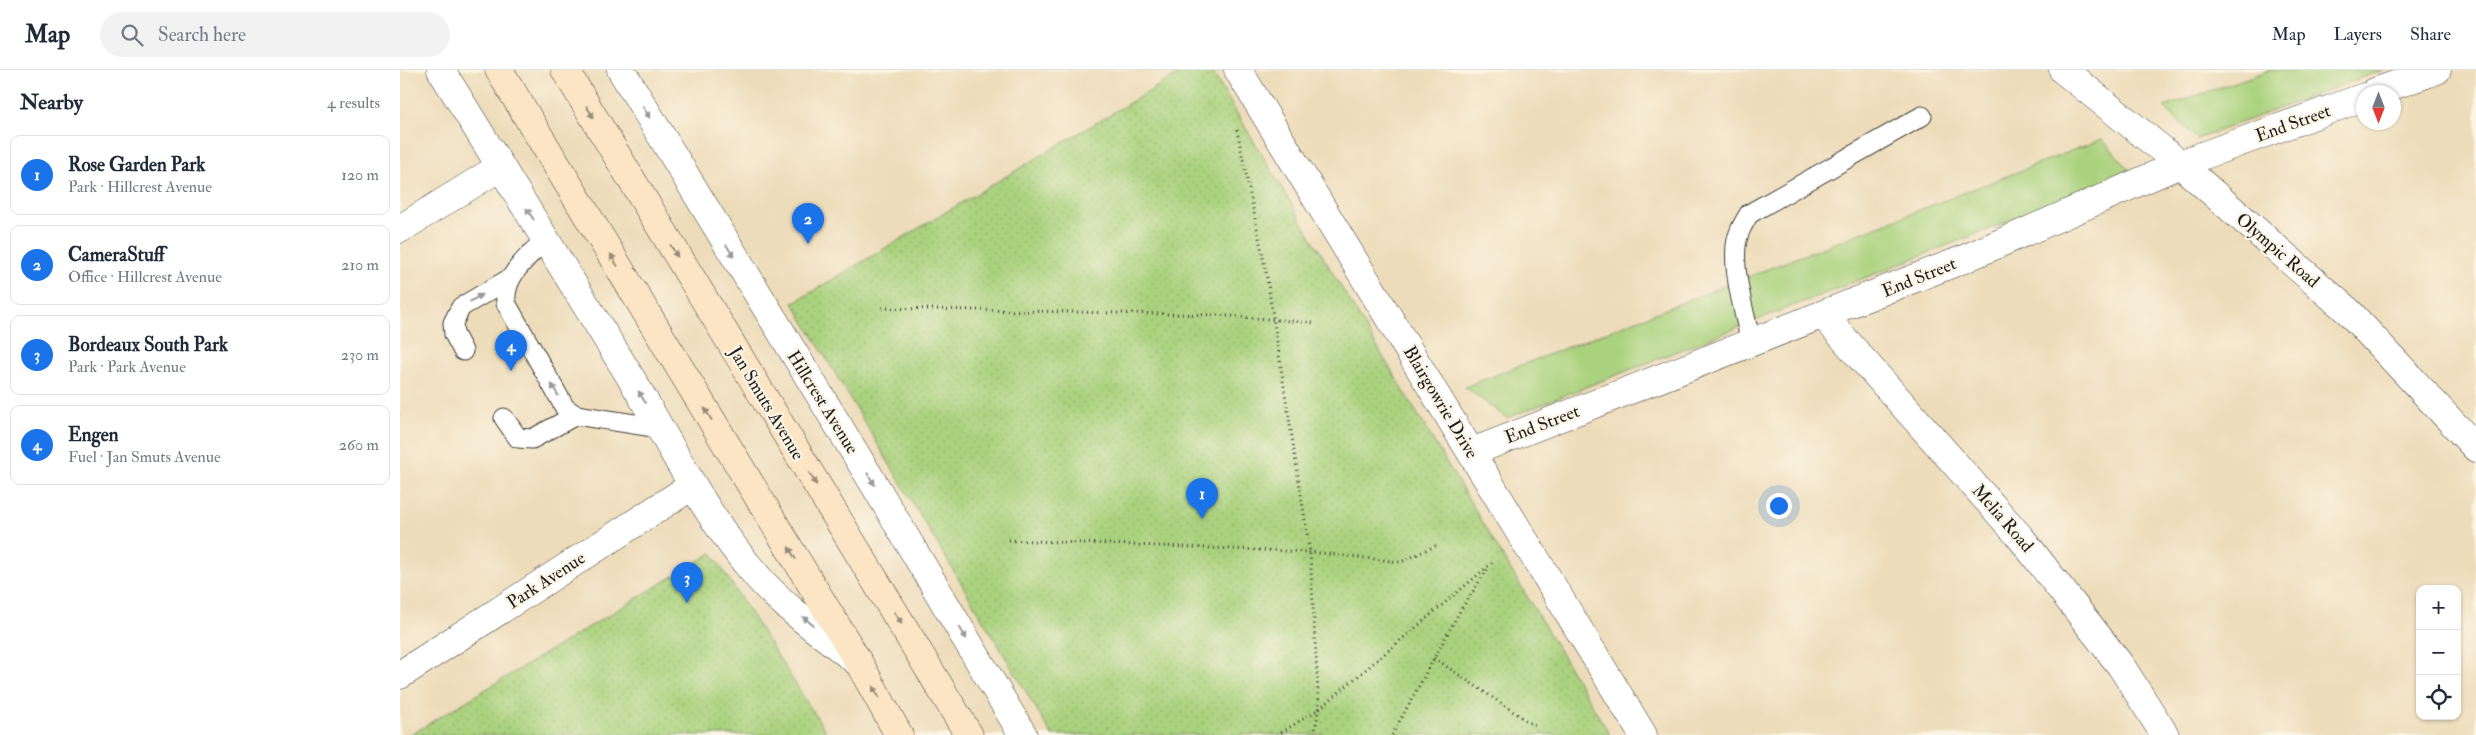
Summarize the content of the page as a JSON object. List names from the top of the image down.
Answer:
{
  "streets": {
    "main road": ["Jan Smuts Avenue"],
    "street": [
      "End Street",
      "Olympic Road",
      "Hillcrest Avenue",
      "Blairgowrie Drive",
      "Melia Road",
      "Park Avenue"
    ]
  },
  "crossings": [
    ["End Street", "Olympic Road"],
    ["End Street", "Blairgowrie Drive"],
    ["End Street", "Melia Road"]
  ],
  "north": "bottom",
  "page": {
    "header": "Map",
    "search": "Search here",
    "nav": ["Map", "Layers", "Share"],
    "heading": ["Nearby", "4 results"],
    "list": [
      {
        "mark": "1",
        "name": "Rose Garden Park",
        "note": "Park · Hillcrest Avenue",
        "value": "120 m"
      },
      {
        "mark": "2",
        "name": "CameraStuff",
        "note": "Office · Hillcrest Avenue",
        "value": "210 m"
      },
      {
        "mark": "3",
        "name": "Bordeaux South Park",
        "note": "Park · Park Avenue",
        "value": "230 m"
      },
      {
        "mark": "4",
        "name": "Engen",
        "note": "Fuel · Jan Smuts Avenue",
        "value": "260 m"
      }
    ],
    "pins": [
      "2",
      "4",
      "1",
      "3"
    ],
    "map_buttons": ["+", "−"]
  }
}
